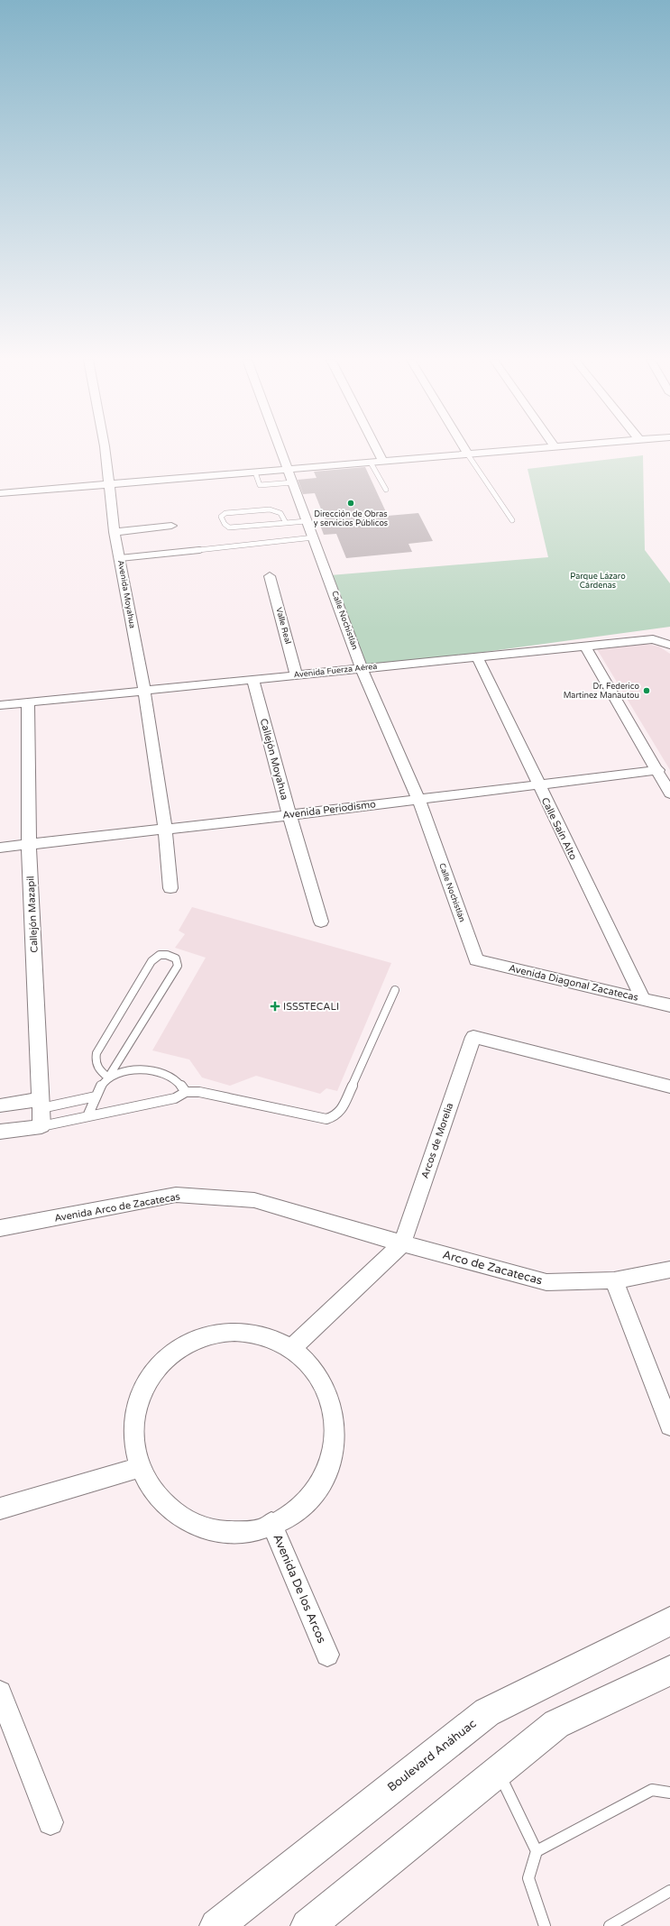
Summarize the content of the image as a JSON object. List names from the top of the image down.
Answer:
{
  "streets": {
    "main road": ["Boulevard Anáhuac"],
    "street": [
      "Avenida Moyahua",
      "Calle Nochistlán",
      "Valle Real",
      "Avenida Fuerza Aérea",
      "Callejón Moyahua",
      "Avenida Periodismo",
      "Calle Saín Alto",
      "Callejón Mazapil",
      "Avenida Diagonal Zacatecas",
      "Arcos de Morelia",
      "Avenida Arco de Zacatecas",
      "Arco de Zacatecas",
      "Avenida De los Arcos"
    ]
  },
  "crossings": [
    ["Avenida Moyahua", "Avenida Fuerza Aérea"],
    ["Avenida Moyahua", "Avenida Periodismo"],
    ["Calle Nochistlán", "Avenida Fuerza Aérea"],
    ["Calle Nochistlán", "Avenida Periodismo"],
    ["Calle Nochistlán", "Avenida Diagonal Zacatecas"],
    ["Valle Real", "Avenida Fuerza Aérea"],
    ["Avenida Fuerza Aérea", "Callejón Moyahua"],
    ["Avenida Fuerza Aérea", "Calle Saín Alto"],
    ["Avenida Fuerza Aérea", "Callejón Mazapil"],
    ["Callejón Moyahua", "Avenida Periodismo"],
    ["Avenida Periodismo", "Calle Saín Alto"],
    ["Avenida Periodismo", "Callejón Mazapil"],
    ["Calle Saín Alto", "Avenida Diagonal Zacatecas"],
    ["Arcos de Morelia", "Avenida Arco de Zacatecas"],
    ["Arcos de Morelia", "Arco de Zacatecas"],
    ["Avenida Arco de Zacatecas", "Arco de Zacatecas"]
  ],
  "parks": ["Parque Lázaro Cárdenas"],
  "places": {
    "other": ["Dirección de Obras y servicios Públicos", "Dr. Federico Martinez Manautou"],
    "health": ["ISSSTECALI"]
  }
}
